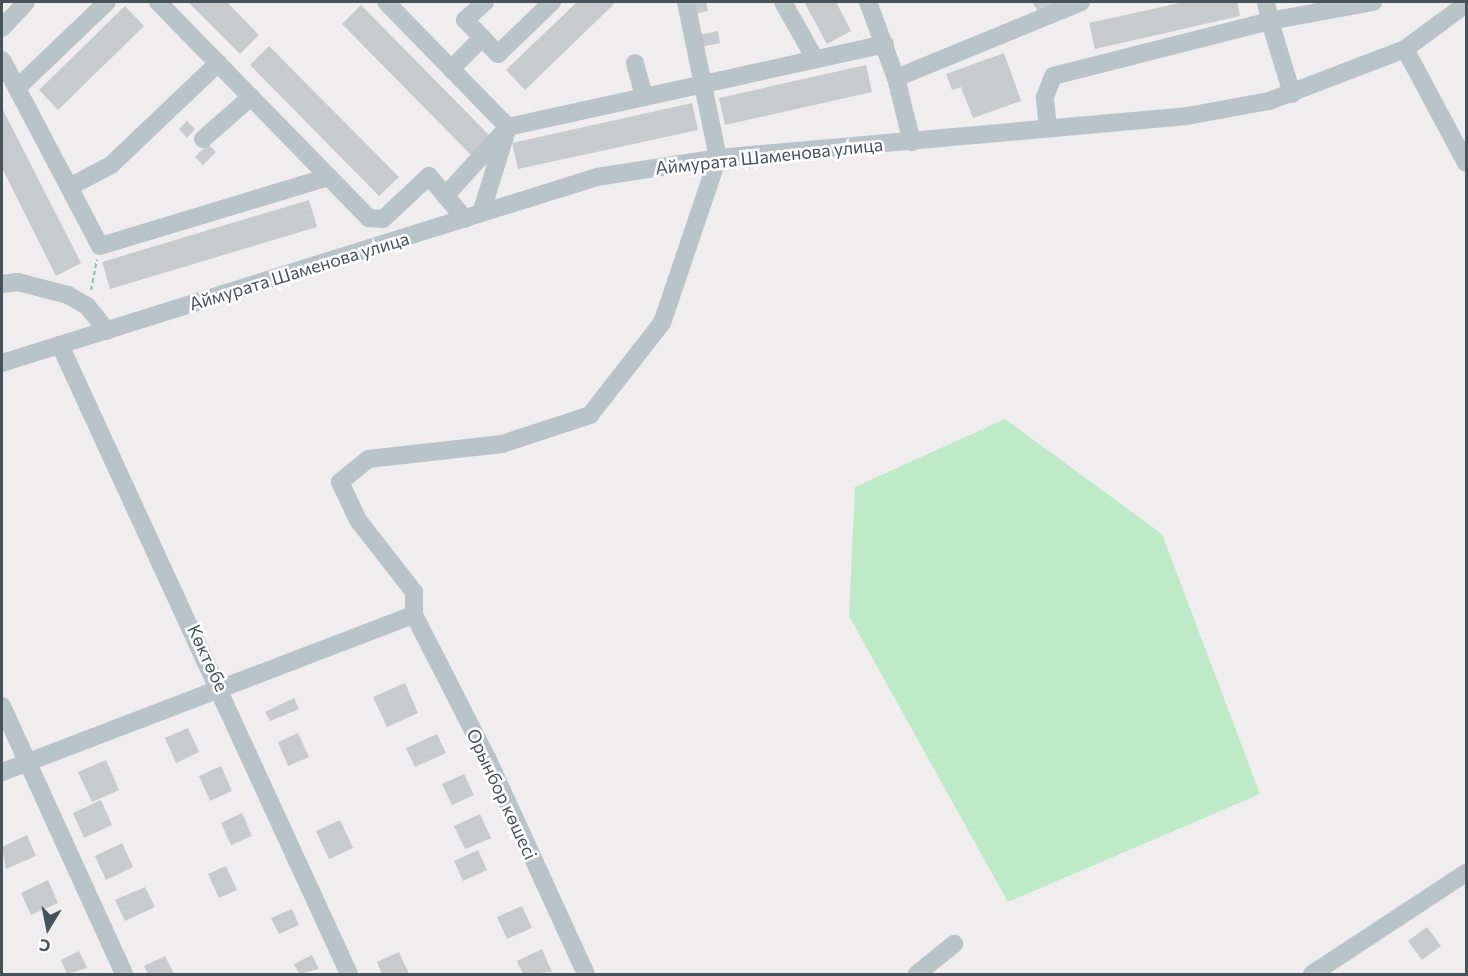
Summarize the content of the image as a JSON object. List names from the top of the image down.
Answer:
{
  "streets": {
    "street": ["Аймурата Шаменова улица", "Көктөбе", "Орынбор көшесі"]
  },
  "crossings": [
    ["Аймурата Шаменова улица", "Көктөбе"],
    ["Аймурата Шаменова улица", "Орынбор көшесі"]
  ],
  "north": "bottom"
}
